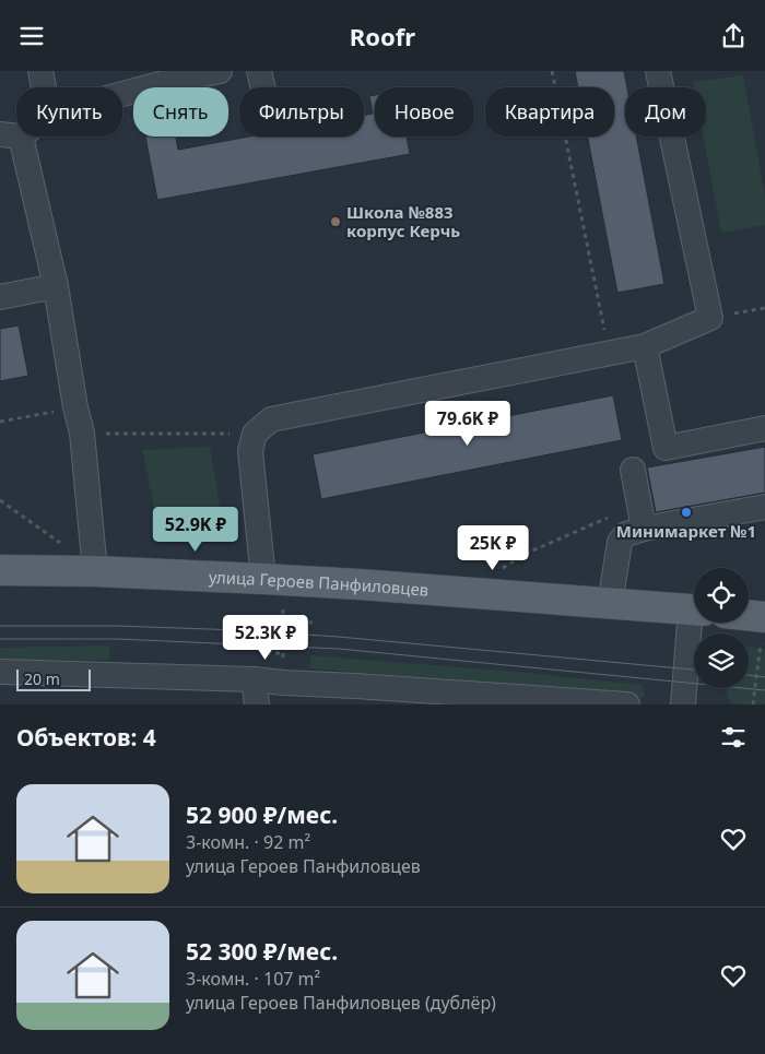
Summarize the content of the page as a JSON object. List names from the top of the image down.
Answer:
{
  "streets": {
    "main road": ["улица Героев Панфиловцев"]
  },
  "places": ["Школа №883 корпус Керчь", "Минимаркет №1"],
  "scale_bar": "20 m",
  "page": {
    "header": "Roofr",
    "chip": [
      "Купить",
      "Снять",
      "Фильтры",
      "Новое",
      "Квартира",
      "Дом"
    ],
    "price": [
      "79.6K ₽",
      "52.9K ₽",
      "25K ₽",
      "52.3K ₽"
    ],
    "scale": "20 m",
    "heading": "Объектов: 4",
    "list": [
      {
        "name": "52 900 ₽/мес.",
        "note": "3-комн. · 92 m² · улица Героев Панфиловцев"
      },
      {
        "name": "52 300 ₽/мес.",
        "note": "3-комн. · 107 m² · улица Героев Панфиловцев (дублёр)"
      }
    ]
  }
}
